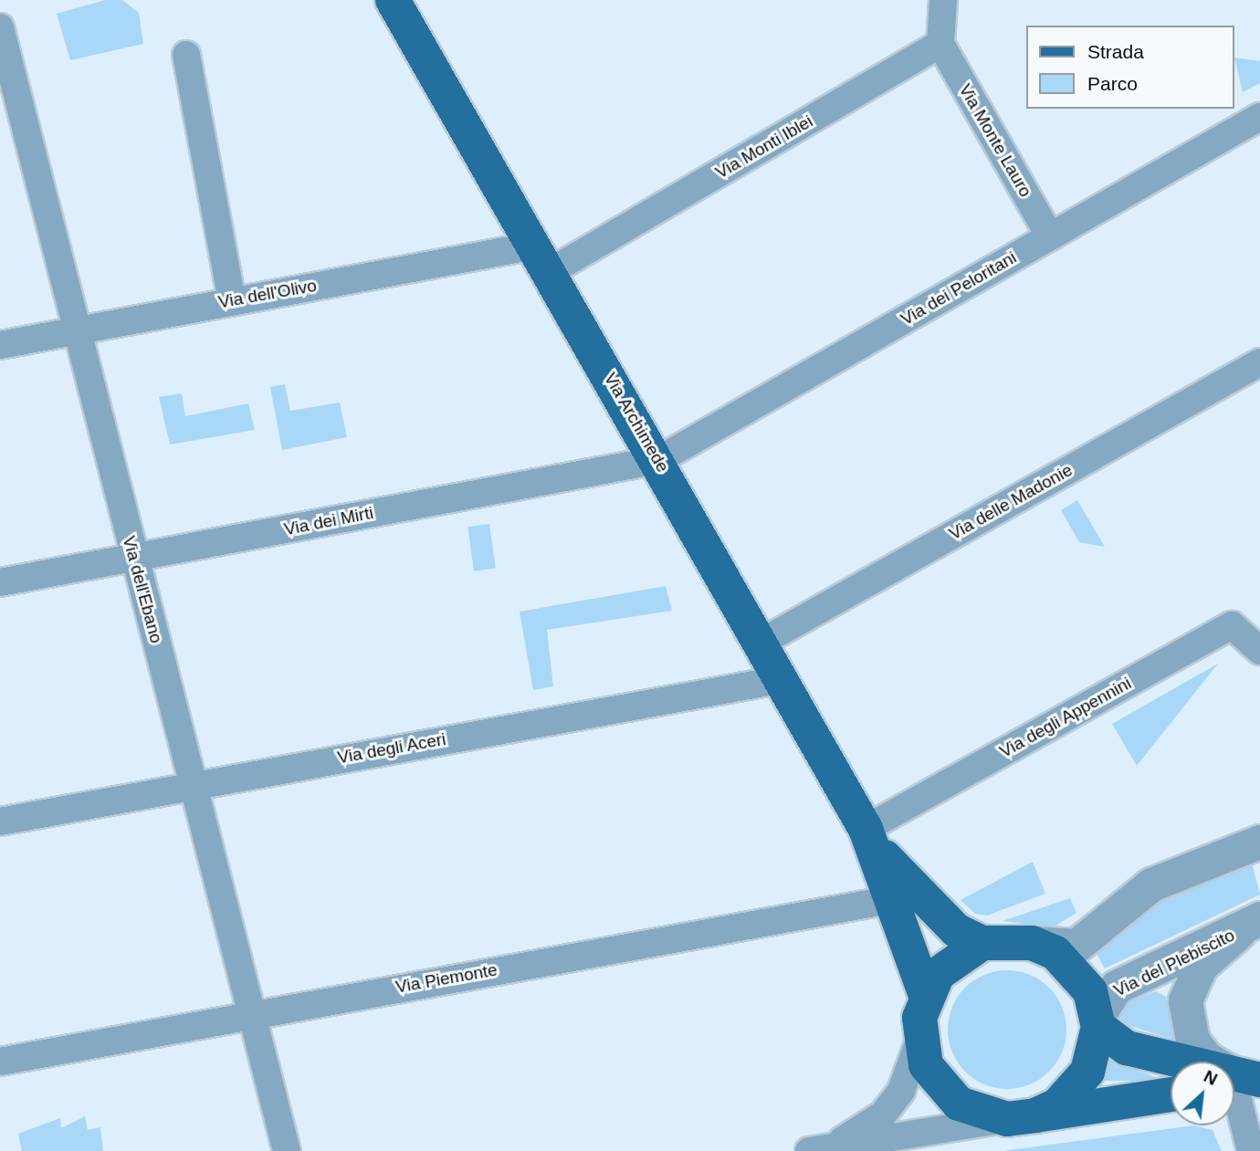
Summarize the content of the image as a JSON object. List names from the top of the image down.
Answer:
{
  "streets": {
    "main road": ["Via Archimede"],
    "street": [
      "Via Monte Lauro",
      "Via Monti Iblei",
      "Via dei Peloritani",
      "Via dell'Olivo",
      "Via delle Madonie",
      "Via dei Mirti",
      "Via dell'Ebano",
      "Via degli Appennini",
      "Via degli Aceri",
      "Via del Plebiscito",
      "Via Piemonte"
    ]
  },
  "crossings": [
    ["Via Monte Lauro", "Via Monti Iblei"],
    ["Via Monte Lauro", "Via dei Peloritani"],
    ["Via Monti Iblei", "Via dell'Olivo"],
    ["Via Monti Iblei", "Via Archimede"],
    ["Via dei Peloritani", "Via Archimede"],
    ["Via dei Peloritani", "Via dei Mirti"],
    ["Via dell'Olivo", "Via Archimede"],
    ["Via dell'Olivo", "Via dell'Ebano"],
    ["Via Archimede", "Via delle Madonie"],
    ["Via Archimede", "Via dei Mirti"],
    ["Via Archimede", "Via degli Appennini"],
    ["Via Archimede", "Via degli Aceri"],
    ["Via dei Mirti", "Via dell'Ebano"],
    ["Via dell'Ebano", "Via degli Aceri"],
    ["Via dell'Ebano", "Via Piemonte"]
  ],
  "legend": ["Strada", "Parco"],
  "north": "top right"
}
